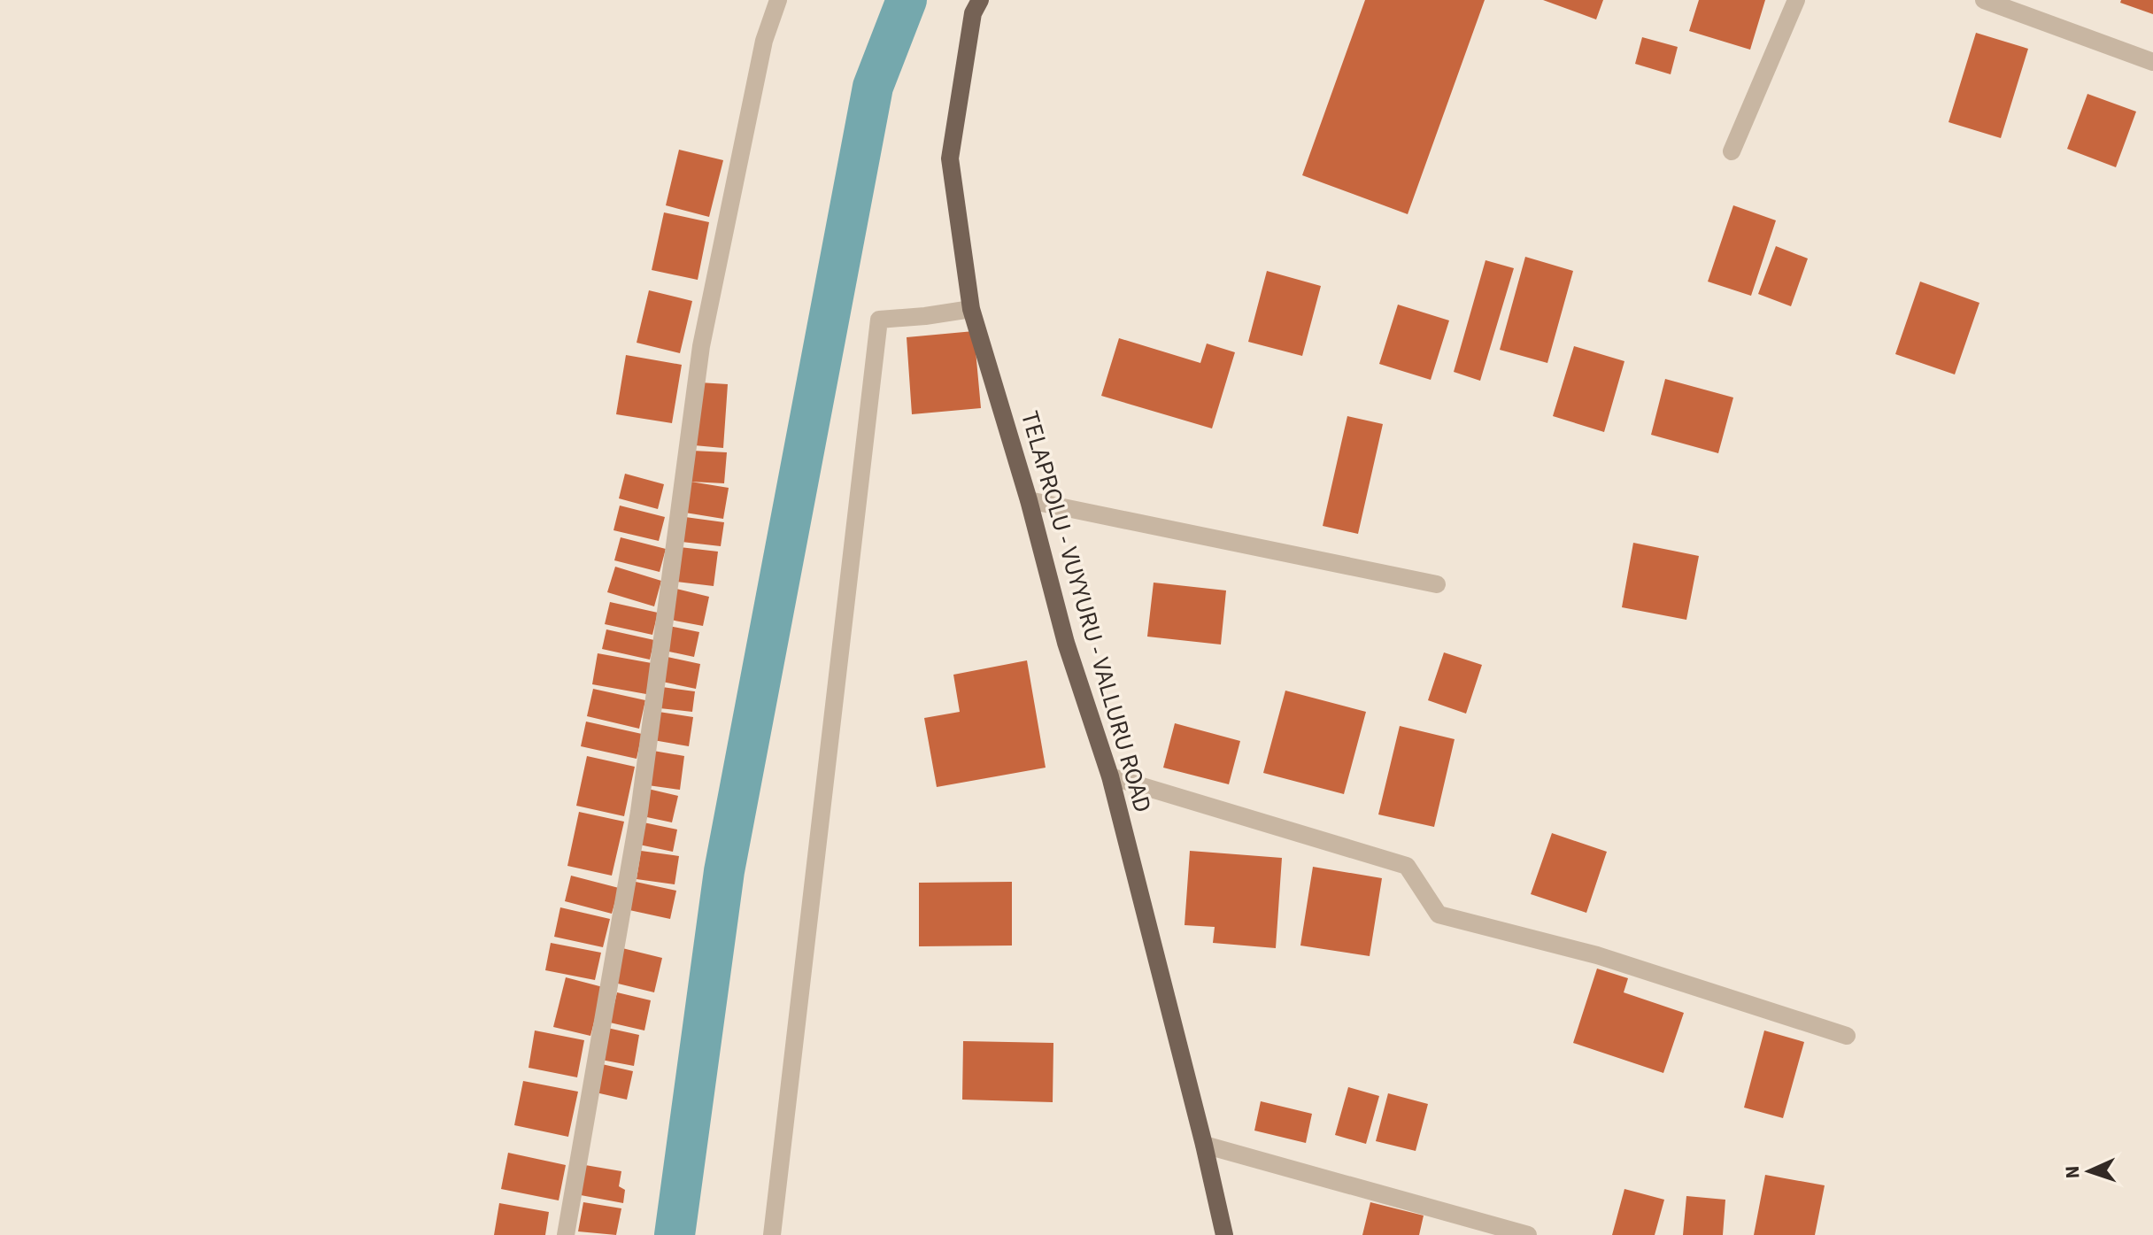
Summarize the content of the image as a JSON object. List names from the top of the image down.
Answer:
{
  "streets": {
    "main road": ["TELAPROLU - VUYYURU - VALLURU ROAD"]
  },
  "north": "left"
}
